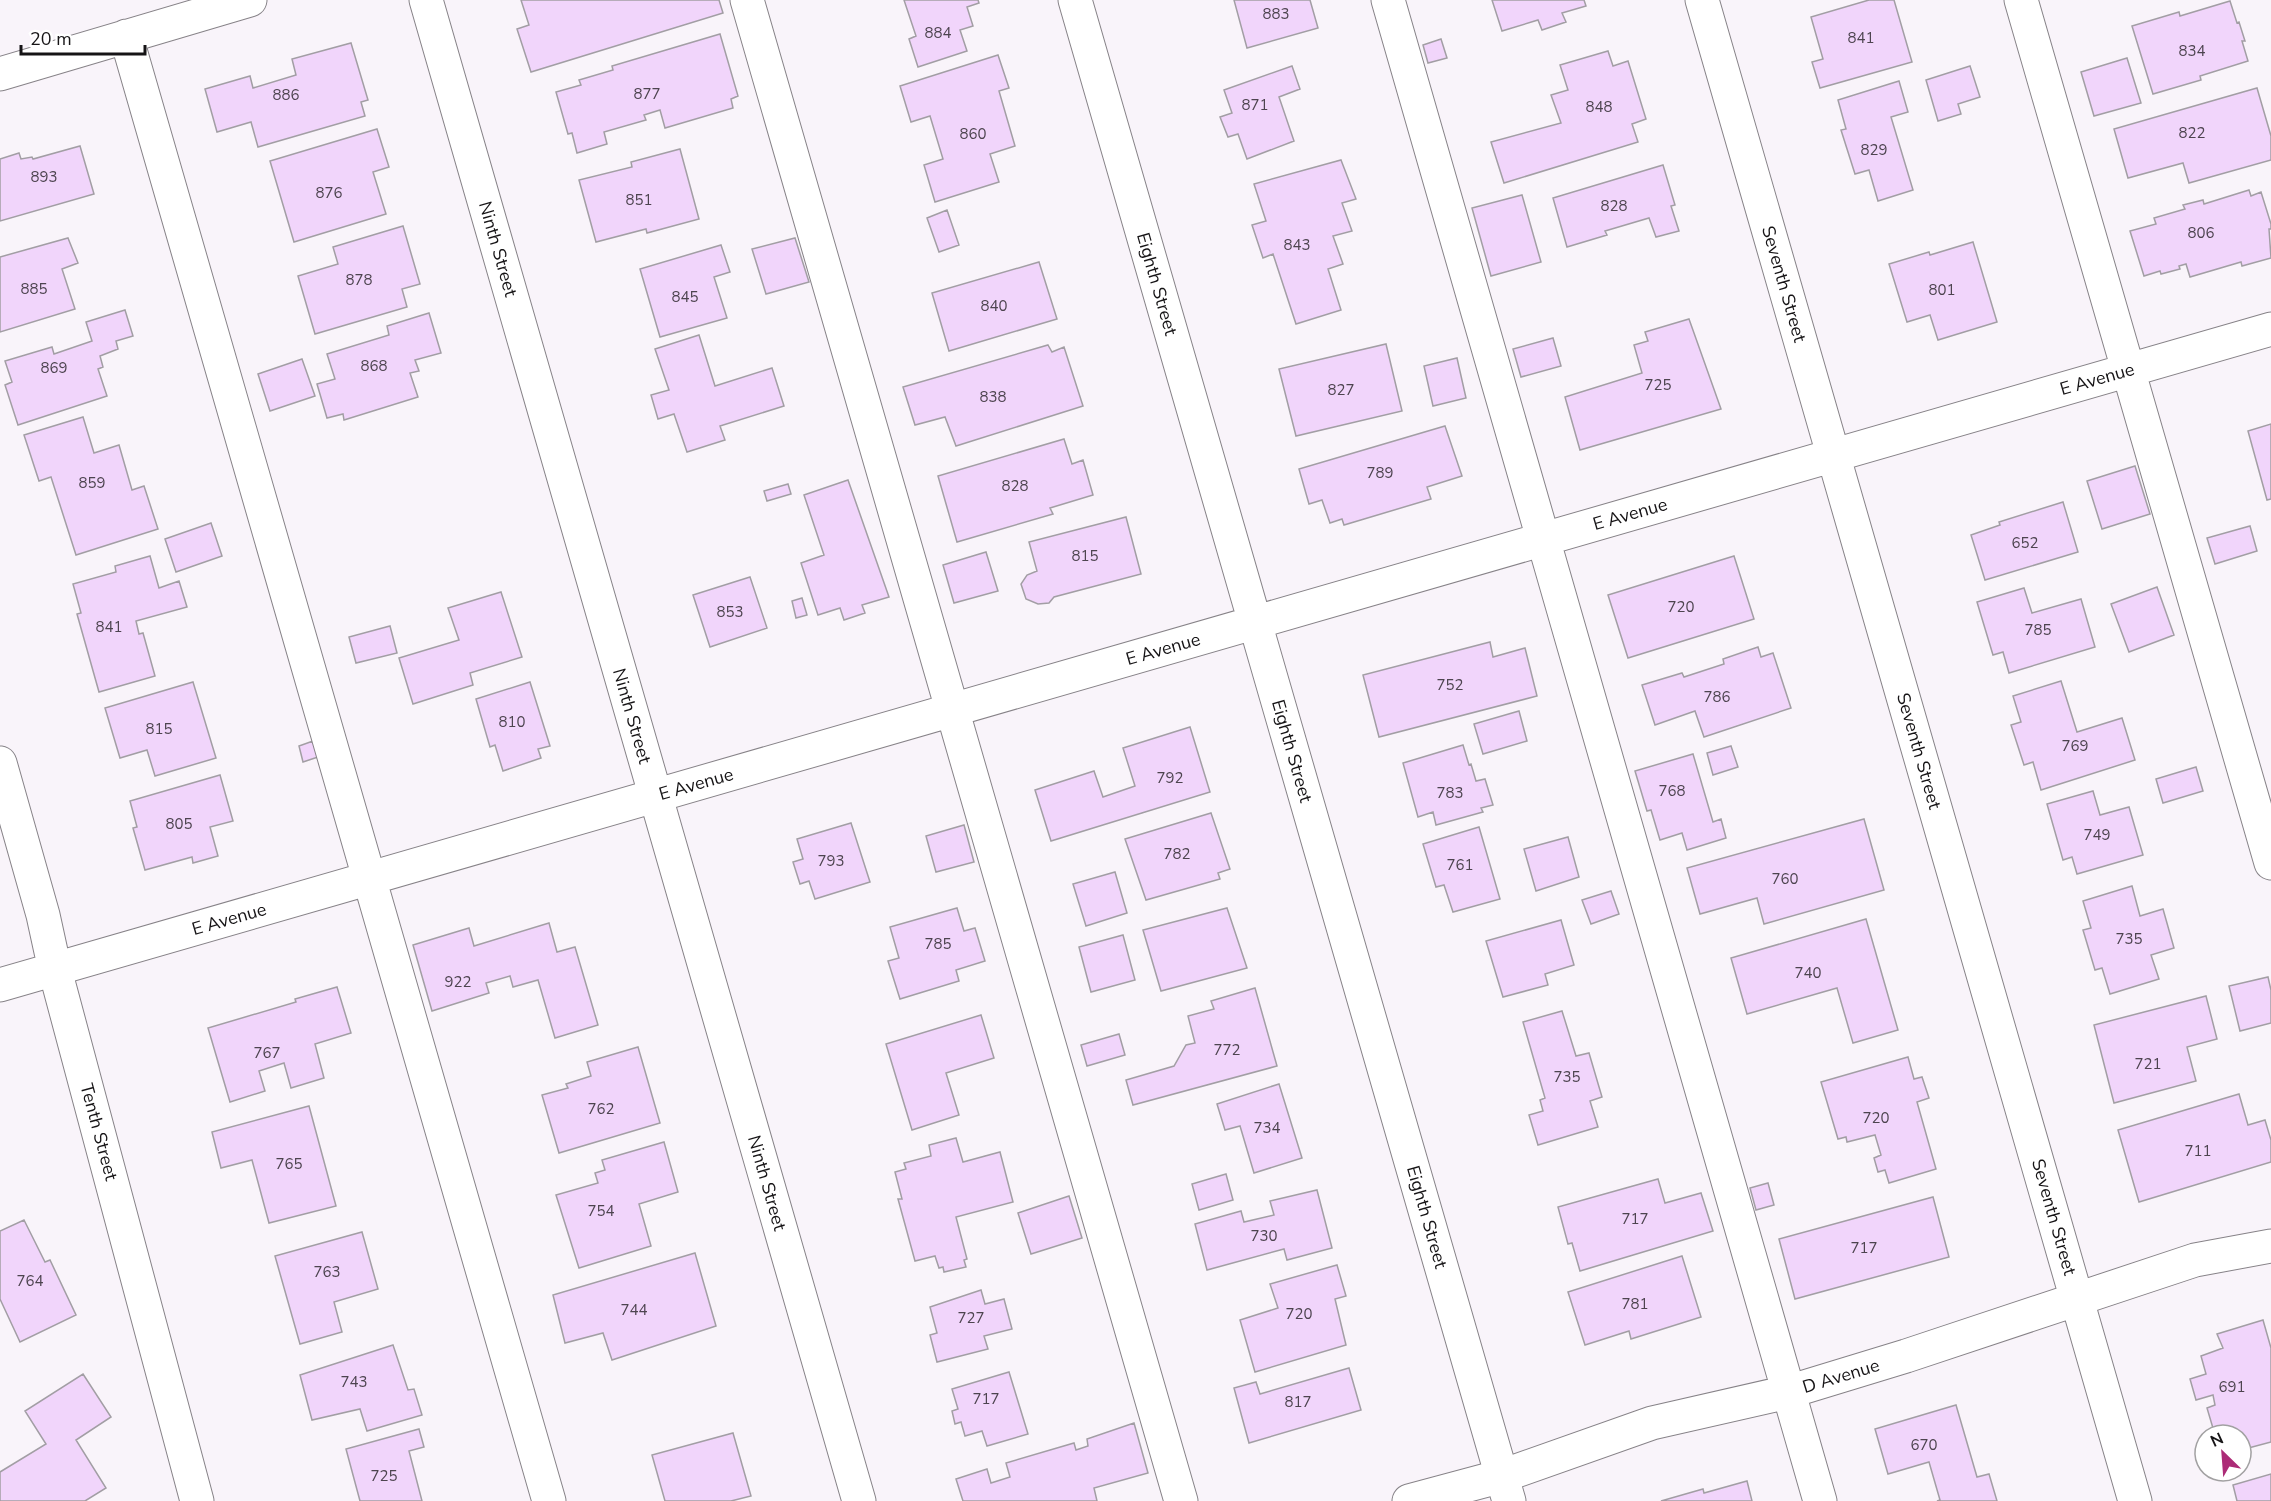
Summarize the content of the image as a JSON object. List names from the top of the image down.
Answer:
{
  "streets": {
    "street": [
      "Ninth Street",
      "Eighth Street",
      "Seventh Street",
      "E Avenue",
      "Tenth Street",
      "D Avenue"
    ]
  },
  "crossings": [
    ["Ninth Street", "E Avenue"],
    ["Eighth Street", "E Avenue"],
    ["Eighth Street", "D Avenue"],
    ["Seventh Street", "E Avenue"],
    ["Seventh Street", "D Avenue"],
    ["E Avenue", "Tenth Street"]
  ],
  "house_numbers": [
    "883",
    "884",
    "841",
    "834",
    "877",
    "886",
    "871",
    "848",
    "822",
    "860",
    "829",
    "893",
    "876",
    "851",
    "828",
    "806",
    "843",
    "878",
    "885",
    "801",
    "845",
    "840",
    "868",
    "869",
    "725",
    "827",
    "838",
    "789",
    "859",
    "828",
    "652",
    "815",
    "720",
    "853",
    "841",
    "785",
    "752",
    "786",
    "810",
    "815",
    "769",
    "792",
    "768",
    "783",
    "805",
    "749",
    "782",
    "793",
    "761",
    "760",
    "735",
    "785",
    "740",
    "922",
    "772",
    "767",
    "721",
    "735",
    "762",
    "720",
    "734",
    "711",
    "765",
    "754",
    "717",
    "730",
    "717",
    "763",
    "764",
    "781",
    "744",
    "720",
    "727",
    "743",
    "691",
    "717",
    "817",
    "670",
    "725"
  ],
  "scale_bar": "20 m",
  "north": "top left"
}
